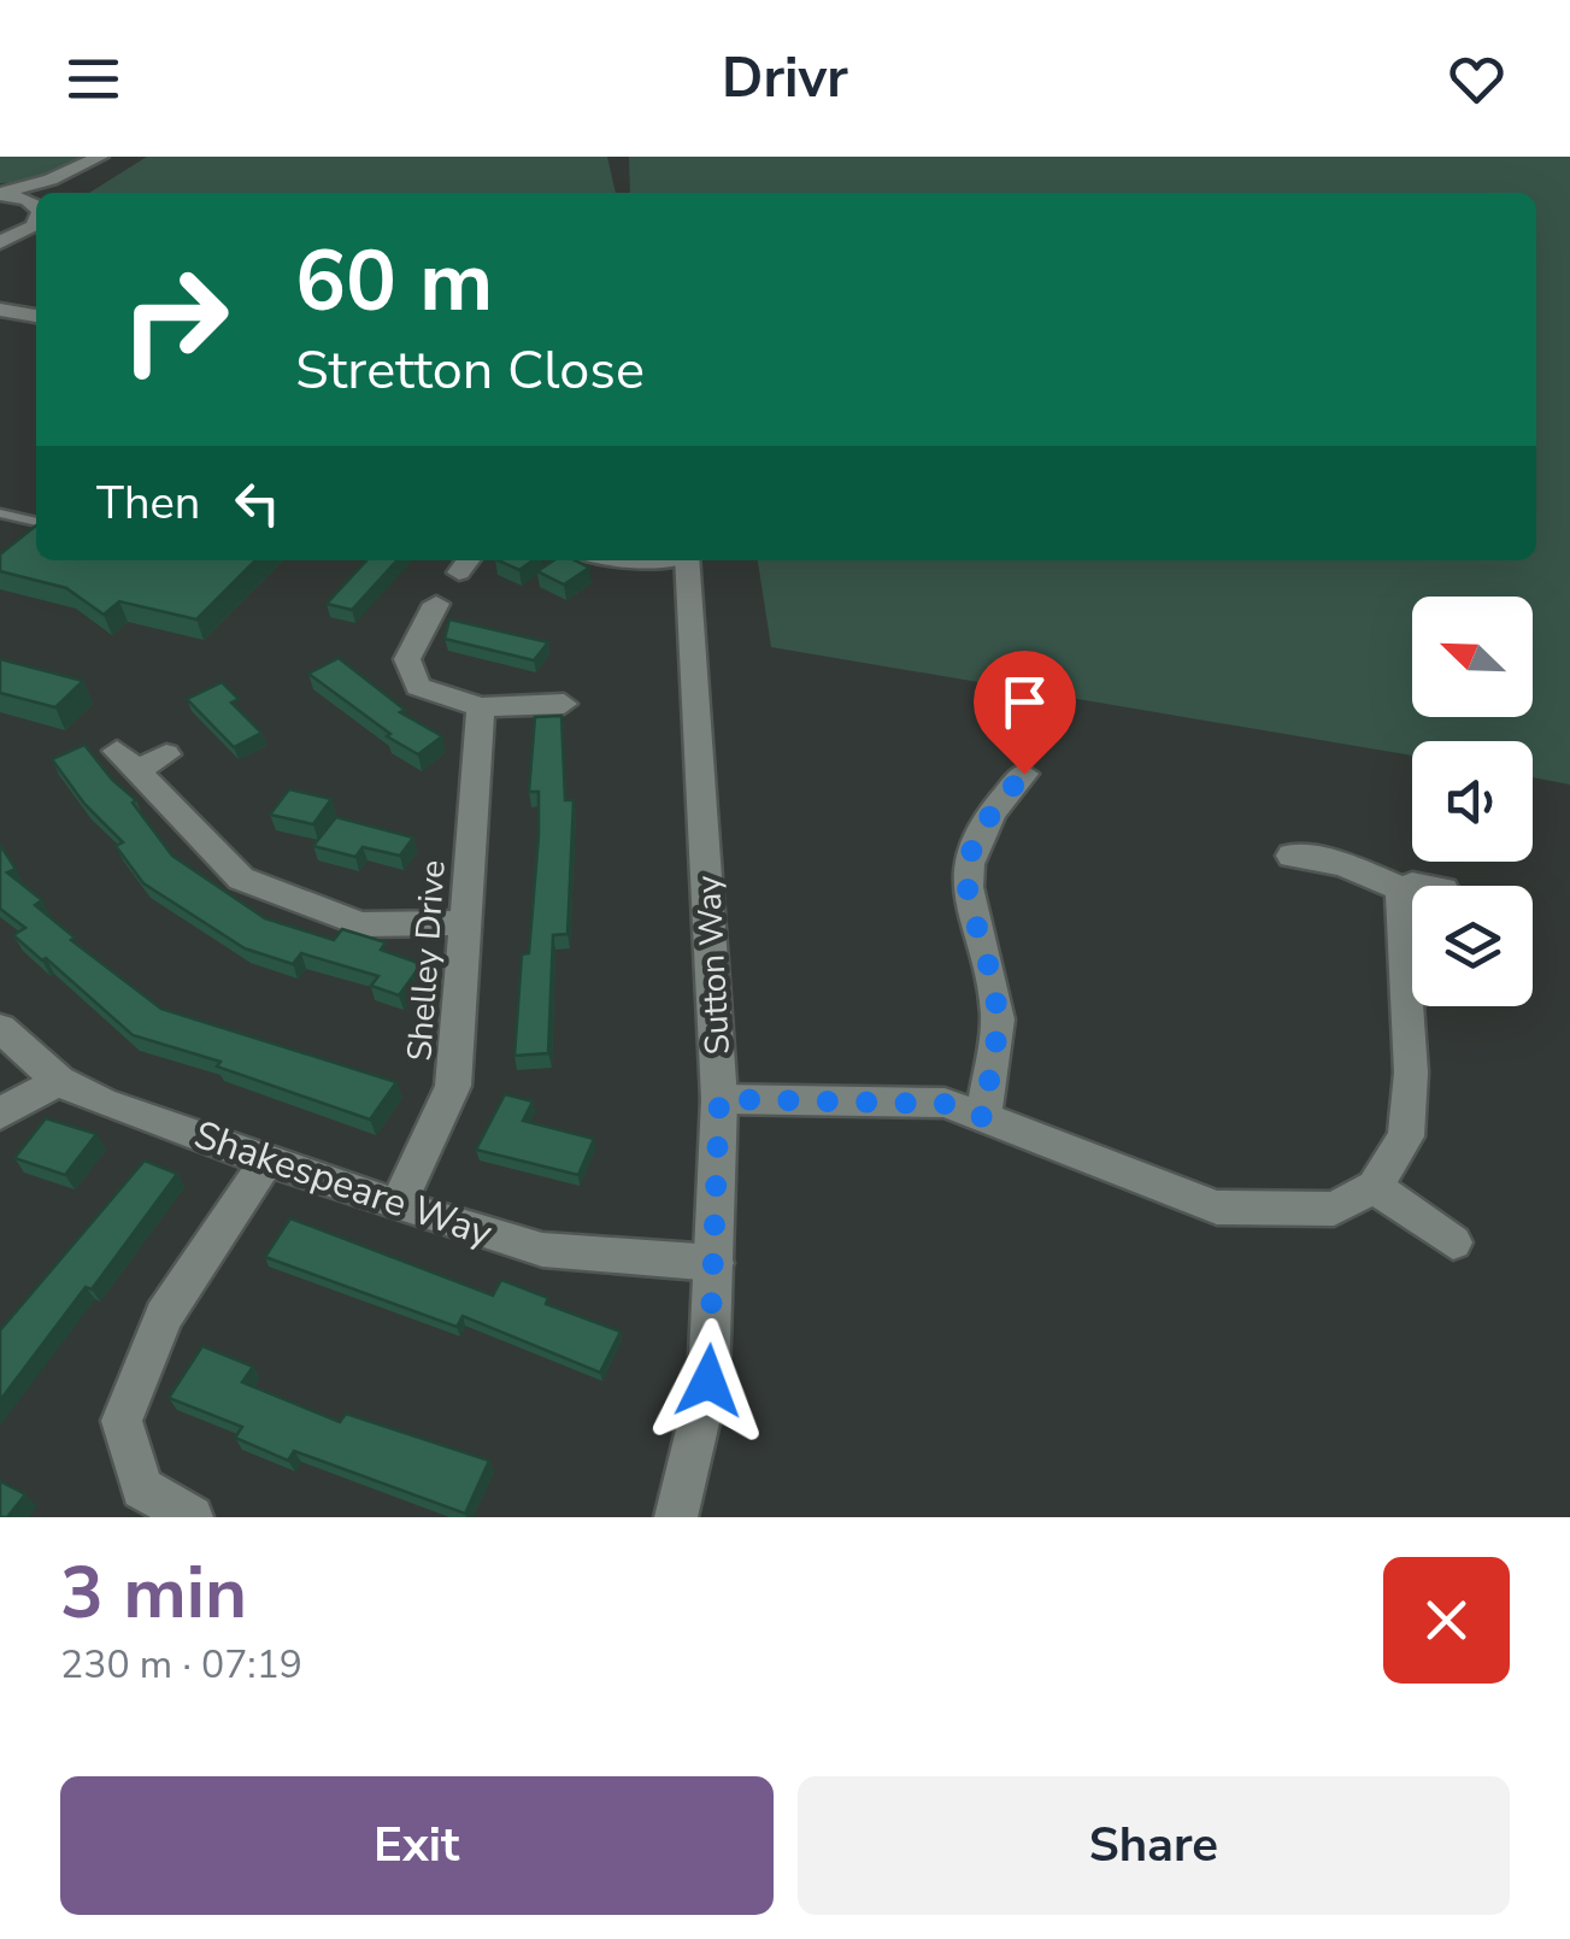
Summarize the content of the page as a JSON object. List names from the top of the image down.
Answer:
{
  "streets": {
    "street": ["Shelley Drive", "Sutton Way", "Shakespeare Way"]
  },
  "crossings": [
    ["Shelley Drive", "Shakespeare Way"],
    ["Sutton Way", "Shakespeare Way"]
  ],
  "north": "top left",
  "page": {
    "header": "Drivr",
    "turn": ["60 m", "Stretton Close"],
    "then": "Then",
    "heading": ["3 min", "230 m · 07:19"],
    "buttons": ["Exit", "Share"]
  }
}
